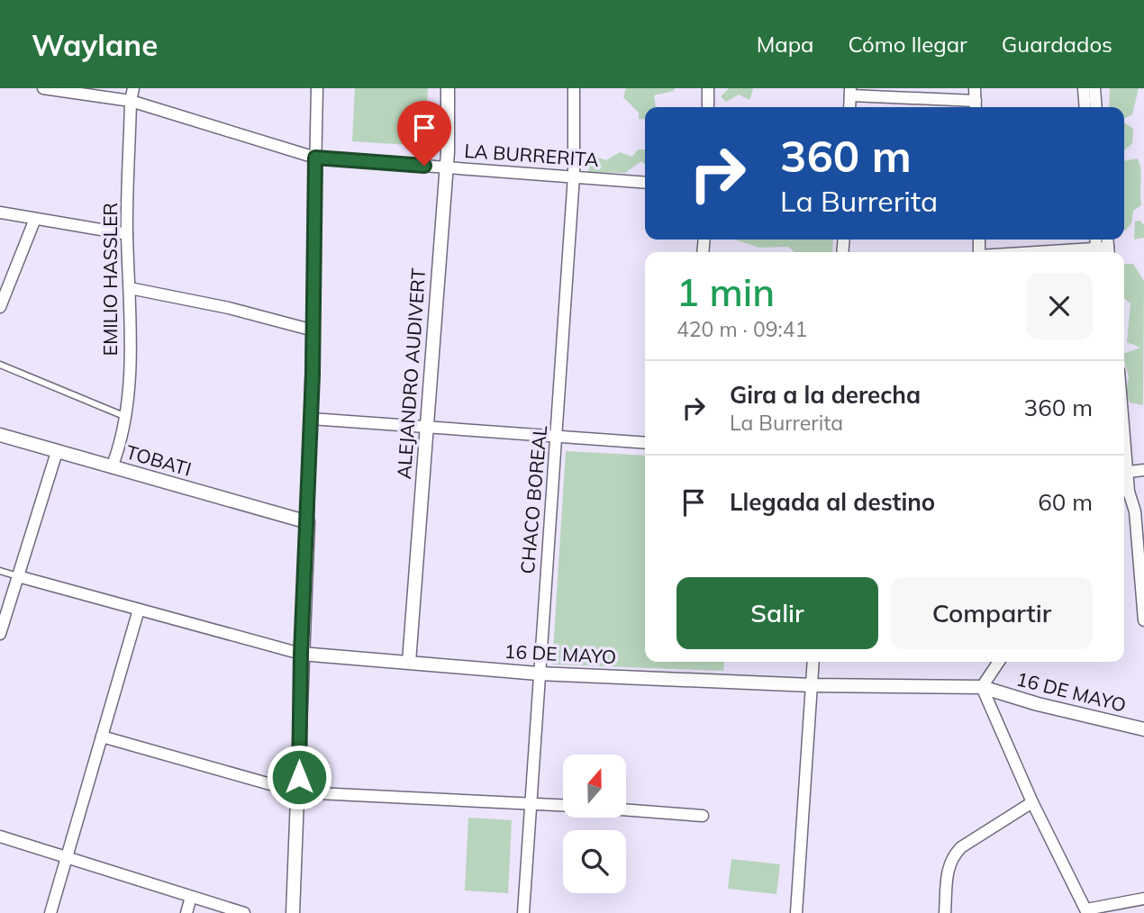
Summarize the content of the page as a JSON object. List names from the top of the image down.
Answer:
{
  "streets": {
    "street": [
      "LA BURRERITA",
      "EMILIO HASSLER",
      "ALEJANDRO AUDIVERT",
      "TOBATI",
      "CHACO BOREAL",
      "16 DE MAYO"
    ]
  },
  "crossings": [
    ["LA BURRERITA", "EMILIO HASSLER"],
    ["LA BURRERITA", "ALEJANDRO AUDIVERT"],
    ["LA BURRERITA", "CHACO BOREAL"],
    ["EMILIO HASSLER", "TOBATI"],
    ["ALEJANDRO AUDIVERT", "16 DE MAYO"],
    ["CHACO BOREAL", "16 DE MAYO"]
  ],
  "north": "top",
  "page": {
    "header": "Waylane",
    "nav": ["Mapa", "Cómo llegar", "Guardados"],
    "turn": ["360 m", "La Burrerita"],
    "heading": ["1 min", "420 m · 09:41"],
    "list": [
      {
        "name": "Gira a la derecha",
        "note": "La Burrerita",
        "value": "360 m"
      },
      {
        "name": "Llegada al destino",
        "value": "60 m"
      }
    ],
    "buttons": ["Salir", "Compartir"]
  }
}
